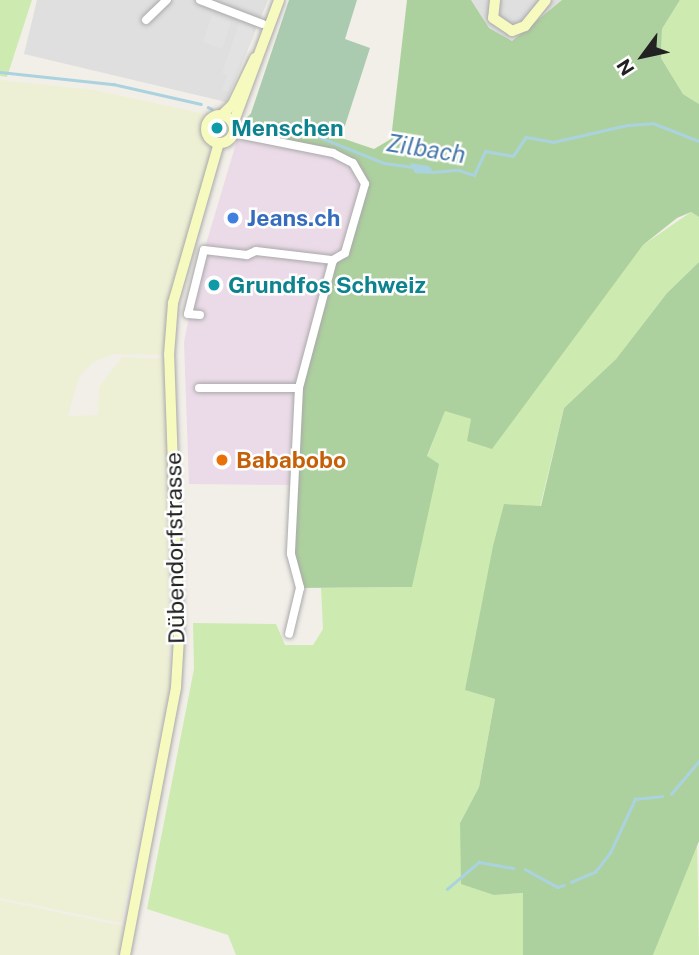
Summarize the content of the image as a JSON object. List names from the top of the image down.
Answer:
{
  "streets": {
    "main road": ["Dübendorfstrasse"]
  },
  "water": ["Zilbach"],
  "places": [
    "Menschen",
    "Jeans.ch",
    "Grundfos Schweiz",
    "Bababobo"
  ],
  "north": "bottom left"
}
